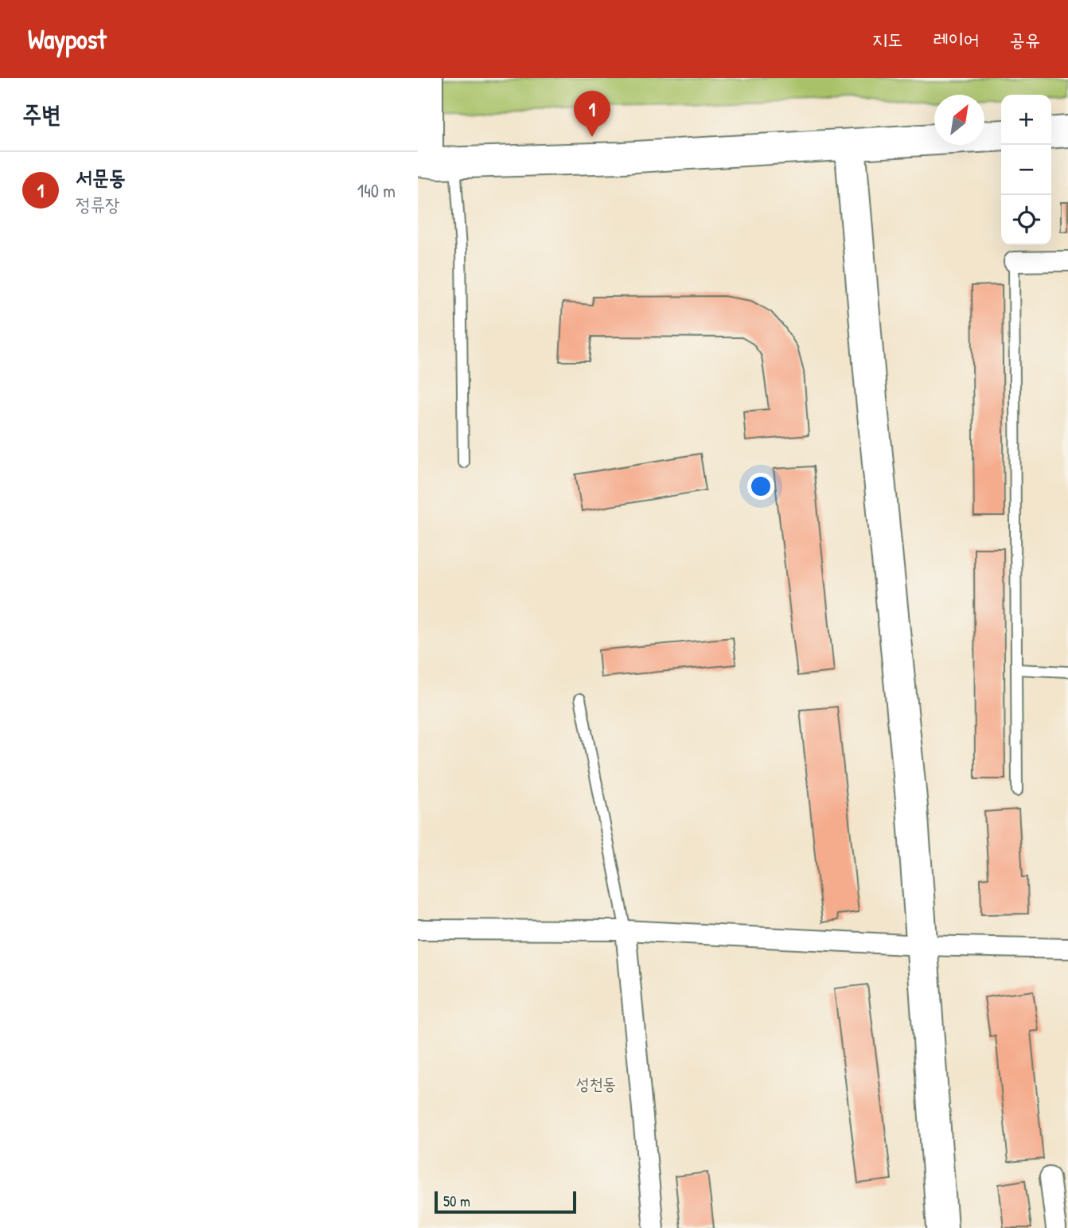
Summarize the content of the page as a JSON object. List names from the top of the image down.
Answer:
{
  "districts": ["성천동"],
  "scale_bar": "50 m",
  "north": "top right",
  "page": {
    "header": "Waypost",
    "nav": ["지도", "레이어", "공유"],
    "heading": "주변",
    "pins": "1",
    "map_buttons": ["+", "−"],
    "list": [
      {
        "mark": "1",
        "name": "서문동",
        "note": "정류장",
        "value": "140 m"
      }
    ],
    "scale": "50 m"
  }
}
